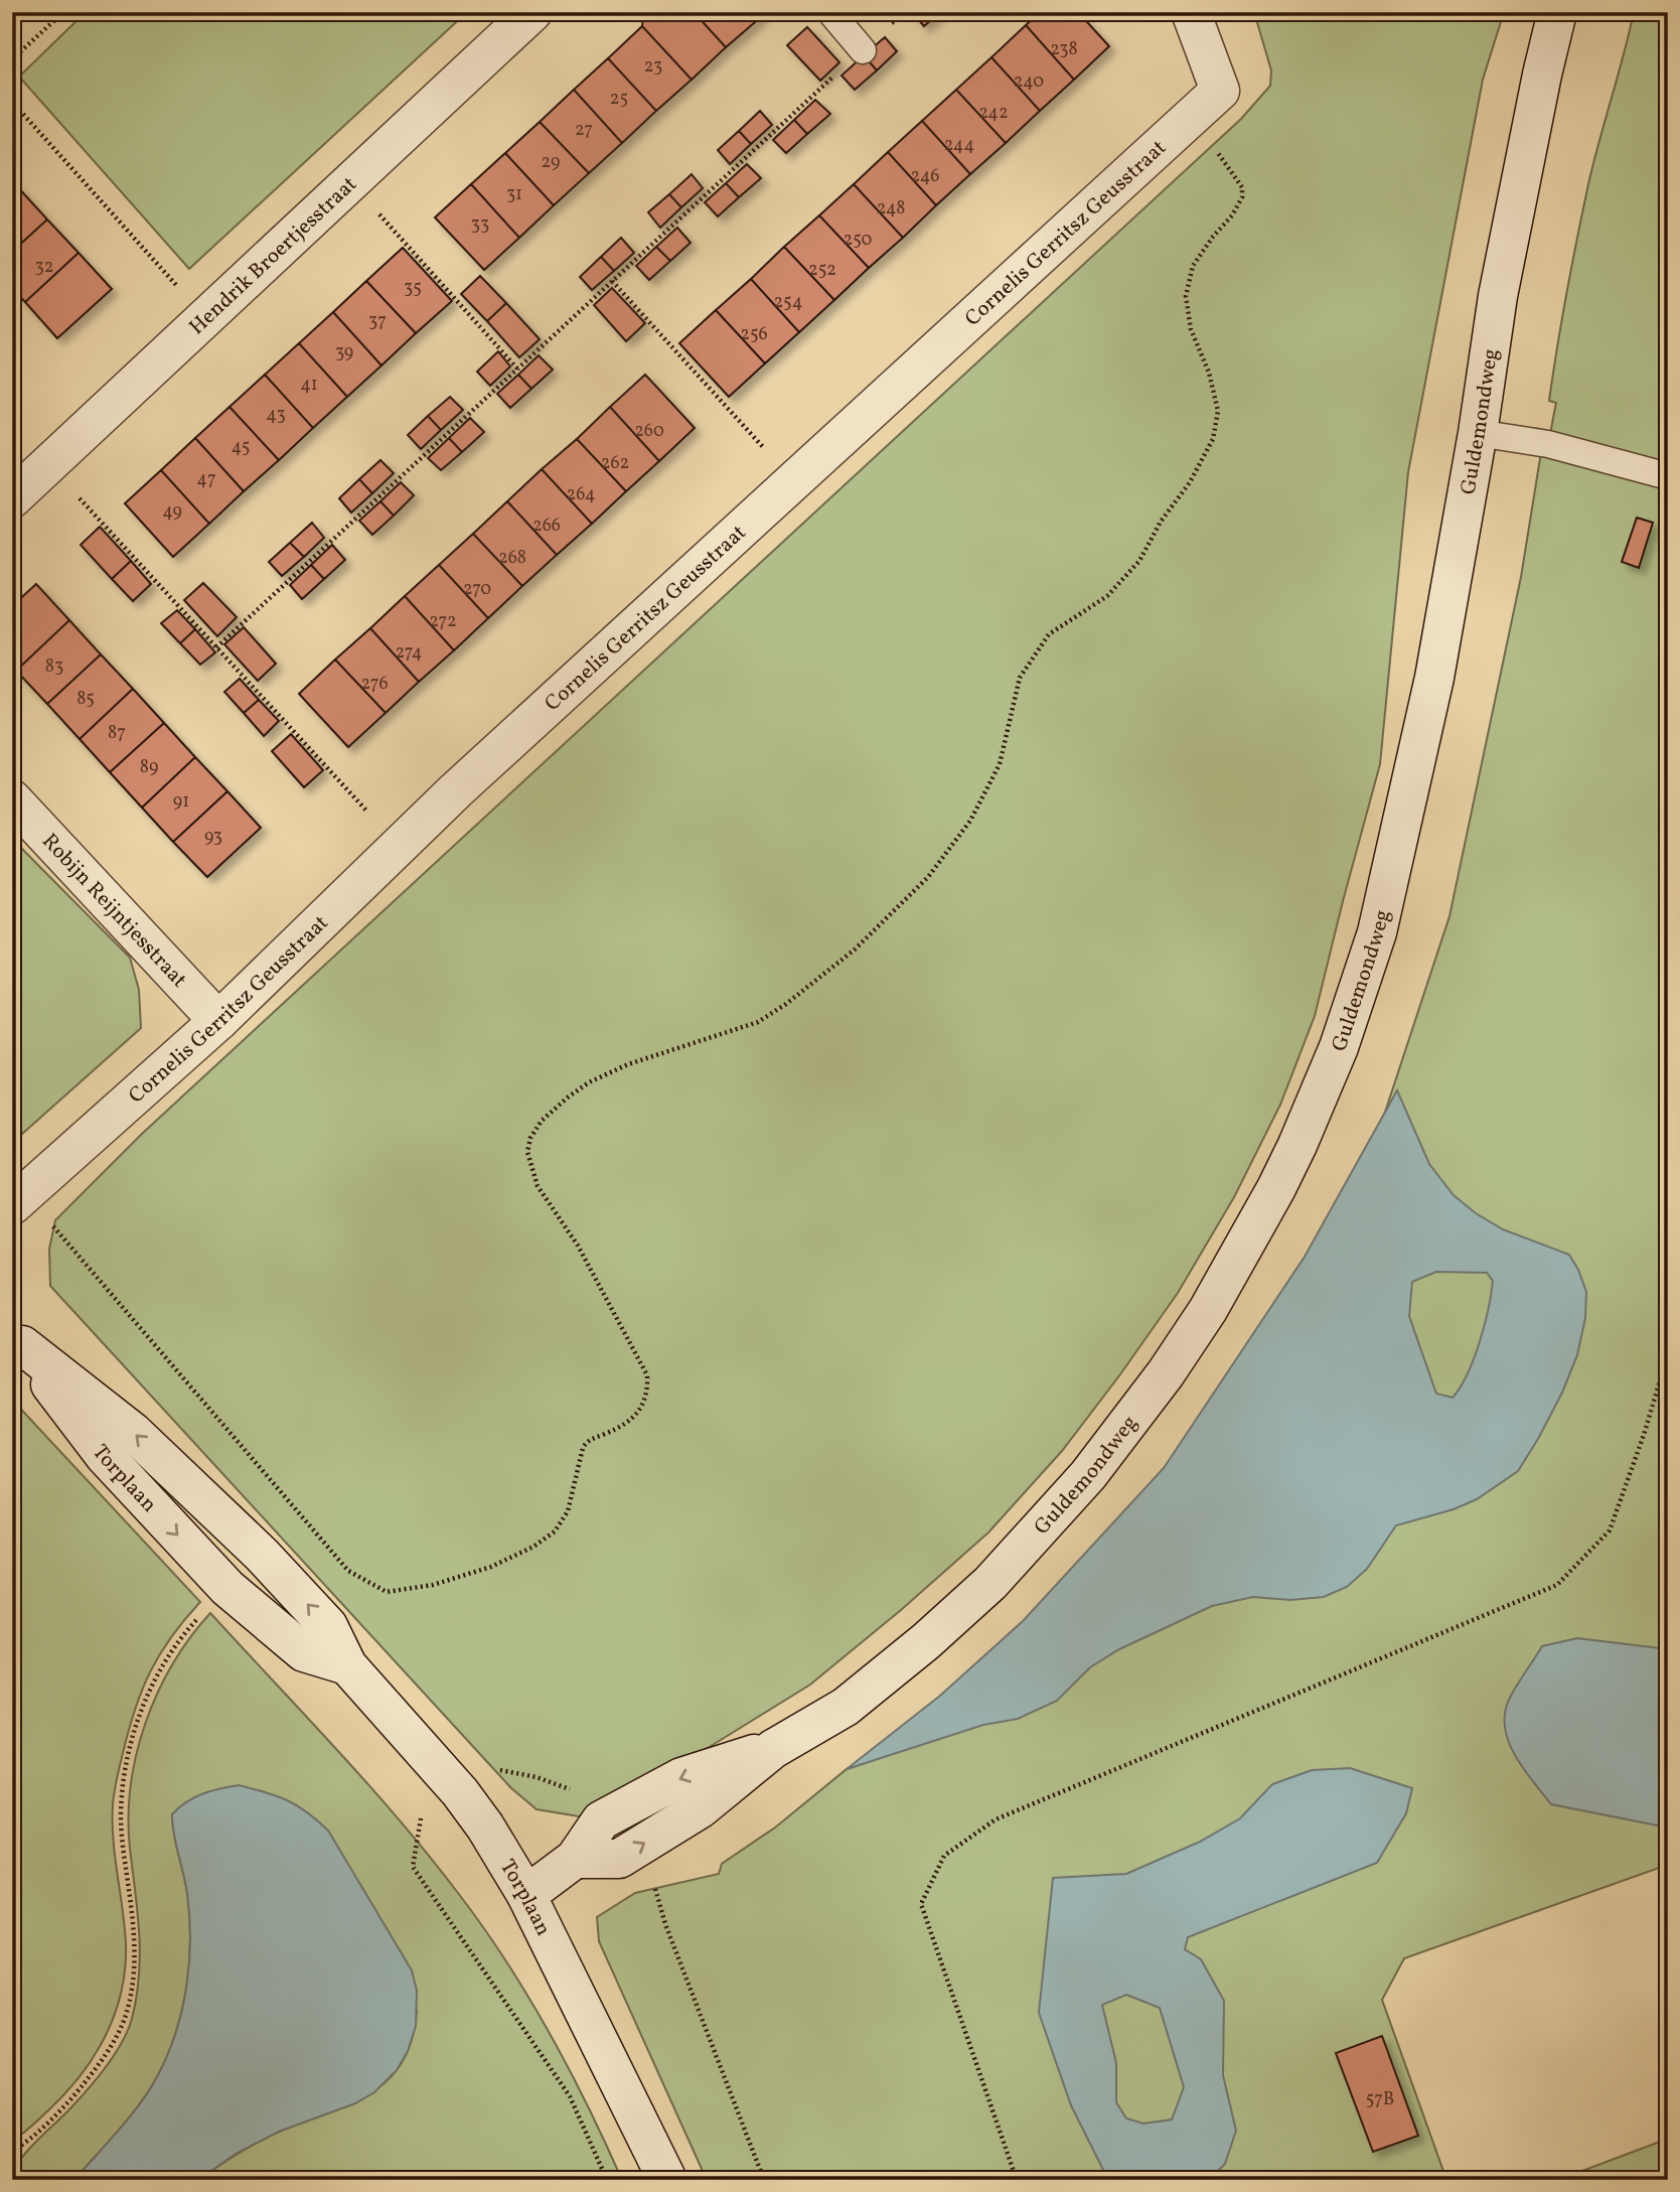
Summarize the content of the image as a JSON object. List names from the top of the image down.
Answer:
{
  "streets": {
    "street": [
      "Cornelis Gerritsz Geusstraat",
      "Hendrik Broertjesstraat",
      "Guldemondweg",
      "Robijn Reijntjesstraat",
      "Torplaan"
    ]
  },
  "crossings": [
    ["Cornelis Gerritsz Geusstraat", "Robijn Reijntjesstraat"],
    ["Guldemondweg", "Torplaan"]
  ],
  "house_numbers": [
    "238",
    "23",
    "240",
    "25",
    "242",
    "27",
    "244",
    "29",
    "246",
    "31",
    "248",
    "33",
    "250",
    "32",
    "252",
    "35",
    "254",
    "37",
    "256",
    "39",
    "41",
    "43",
    "260",
    "45",
    "262",
    "47",
    "264",
    "49",
    "266",
    "268",
    "270",
    "272",
    "274",
    "83",
    "276",
    "85",
    "87",
    "89",
    "91",
    "93",
    "57B"
  ]
}
